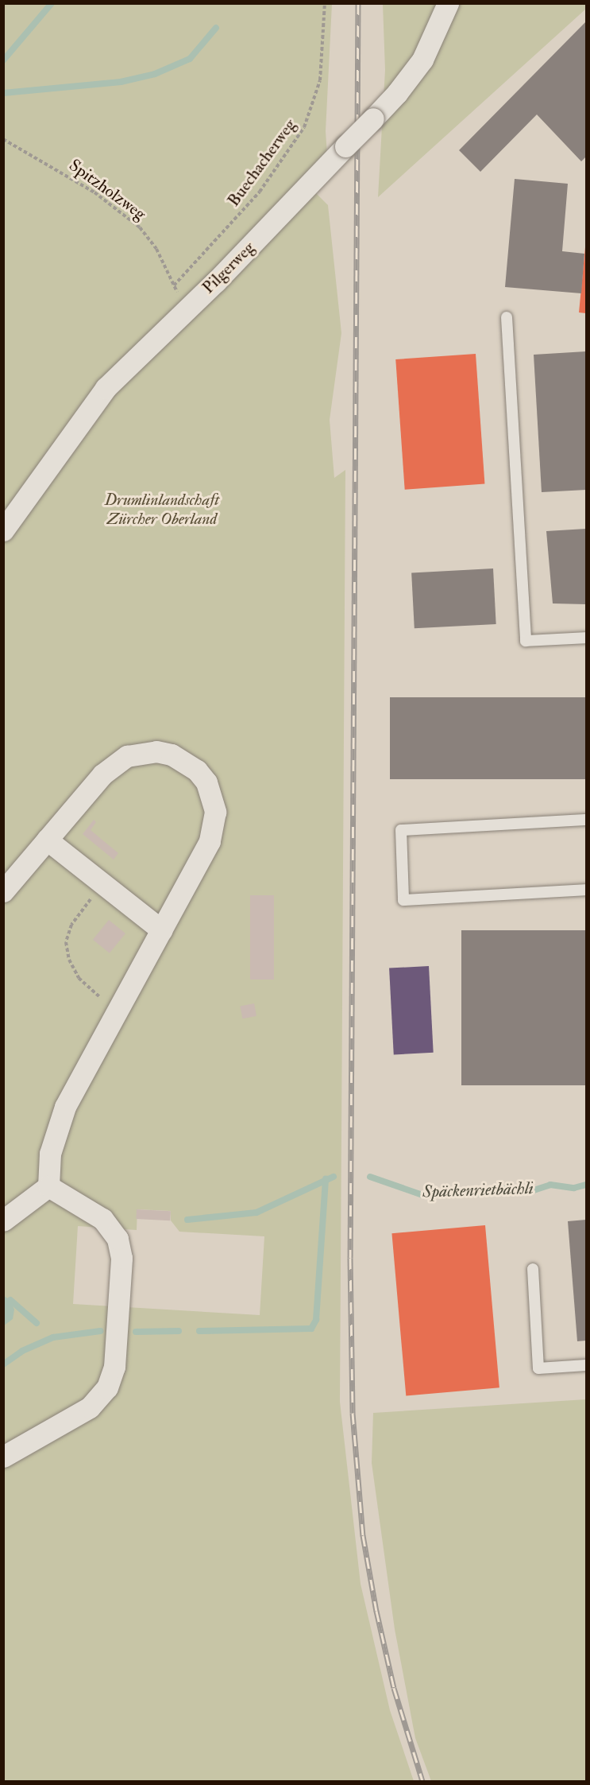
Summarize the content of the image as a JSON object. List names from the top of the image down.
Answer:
{
  "streets": {
    "street": ["Pilgerweg"],
    "path": ["Buechacherweg", "Spitzholzweg"]
  },
  "crossings": [
    ["Buechacherweg", "Spitzholzweg"],
    ["Spitzholzweg", "Pilgerweg"]
  ],
  "water": ["Späckenrietbächli"],
  "parks": ["Drumlinlandschaft Zürcher Oberland"]
}
